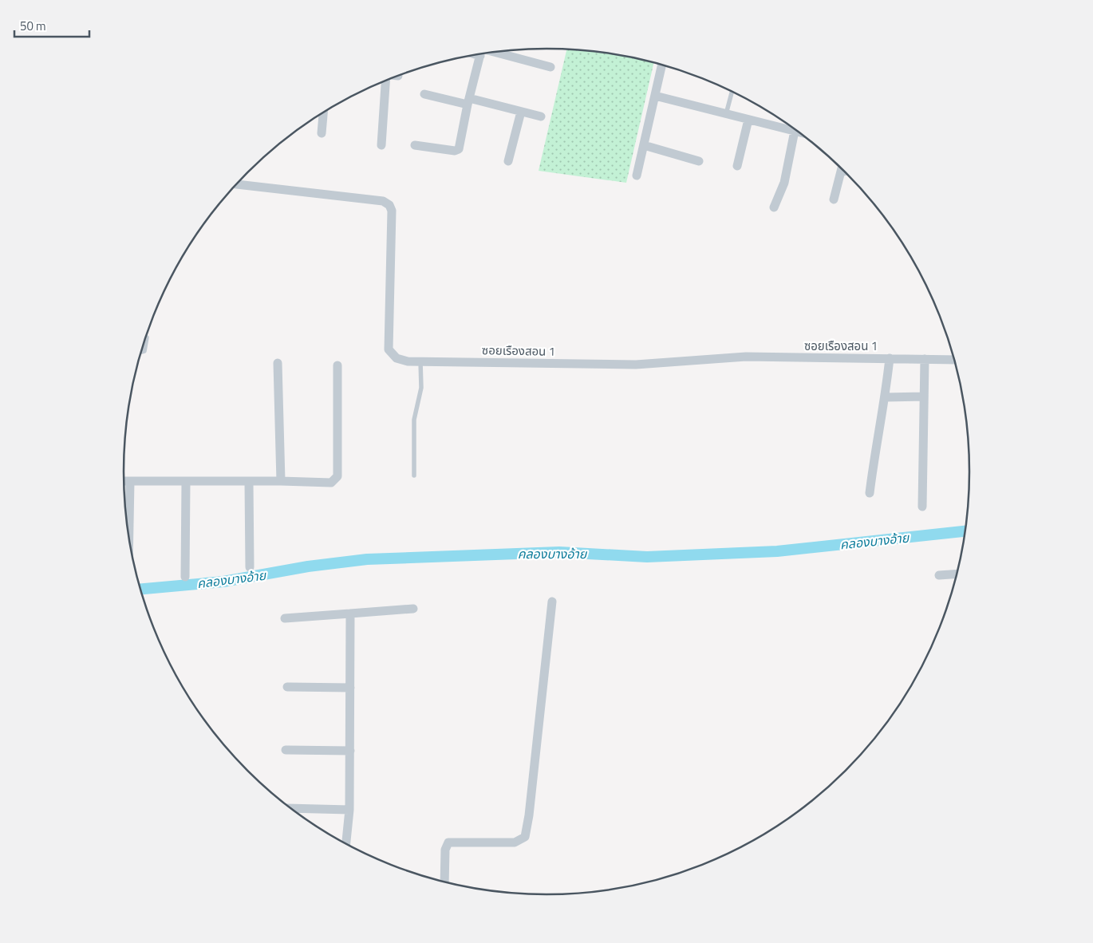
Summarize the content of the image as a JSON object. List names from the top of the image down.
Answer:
{
  "streets": {
    "street": ["ซอยเรืองสอน 1"]
  },
  "water": ["คลองบางอ้าย"],
  "scale_bar": "50 m"
}
